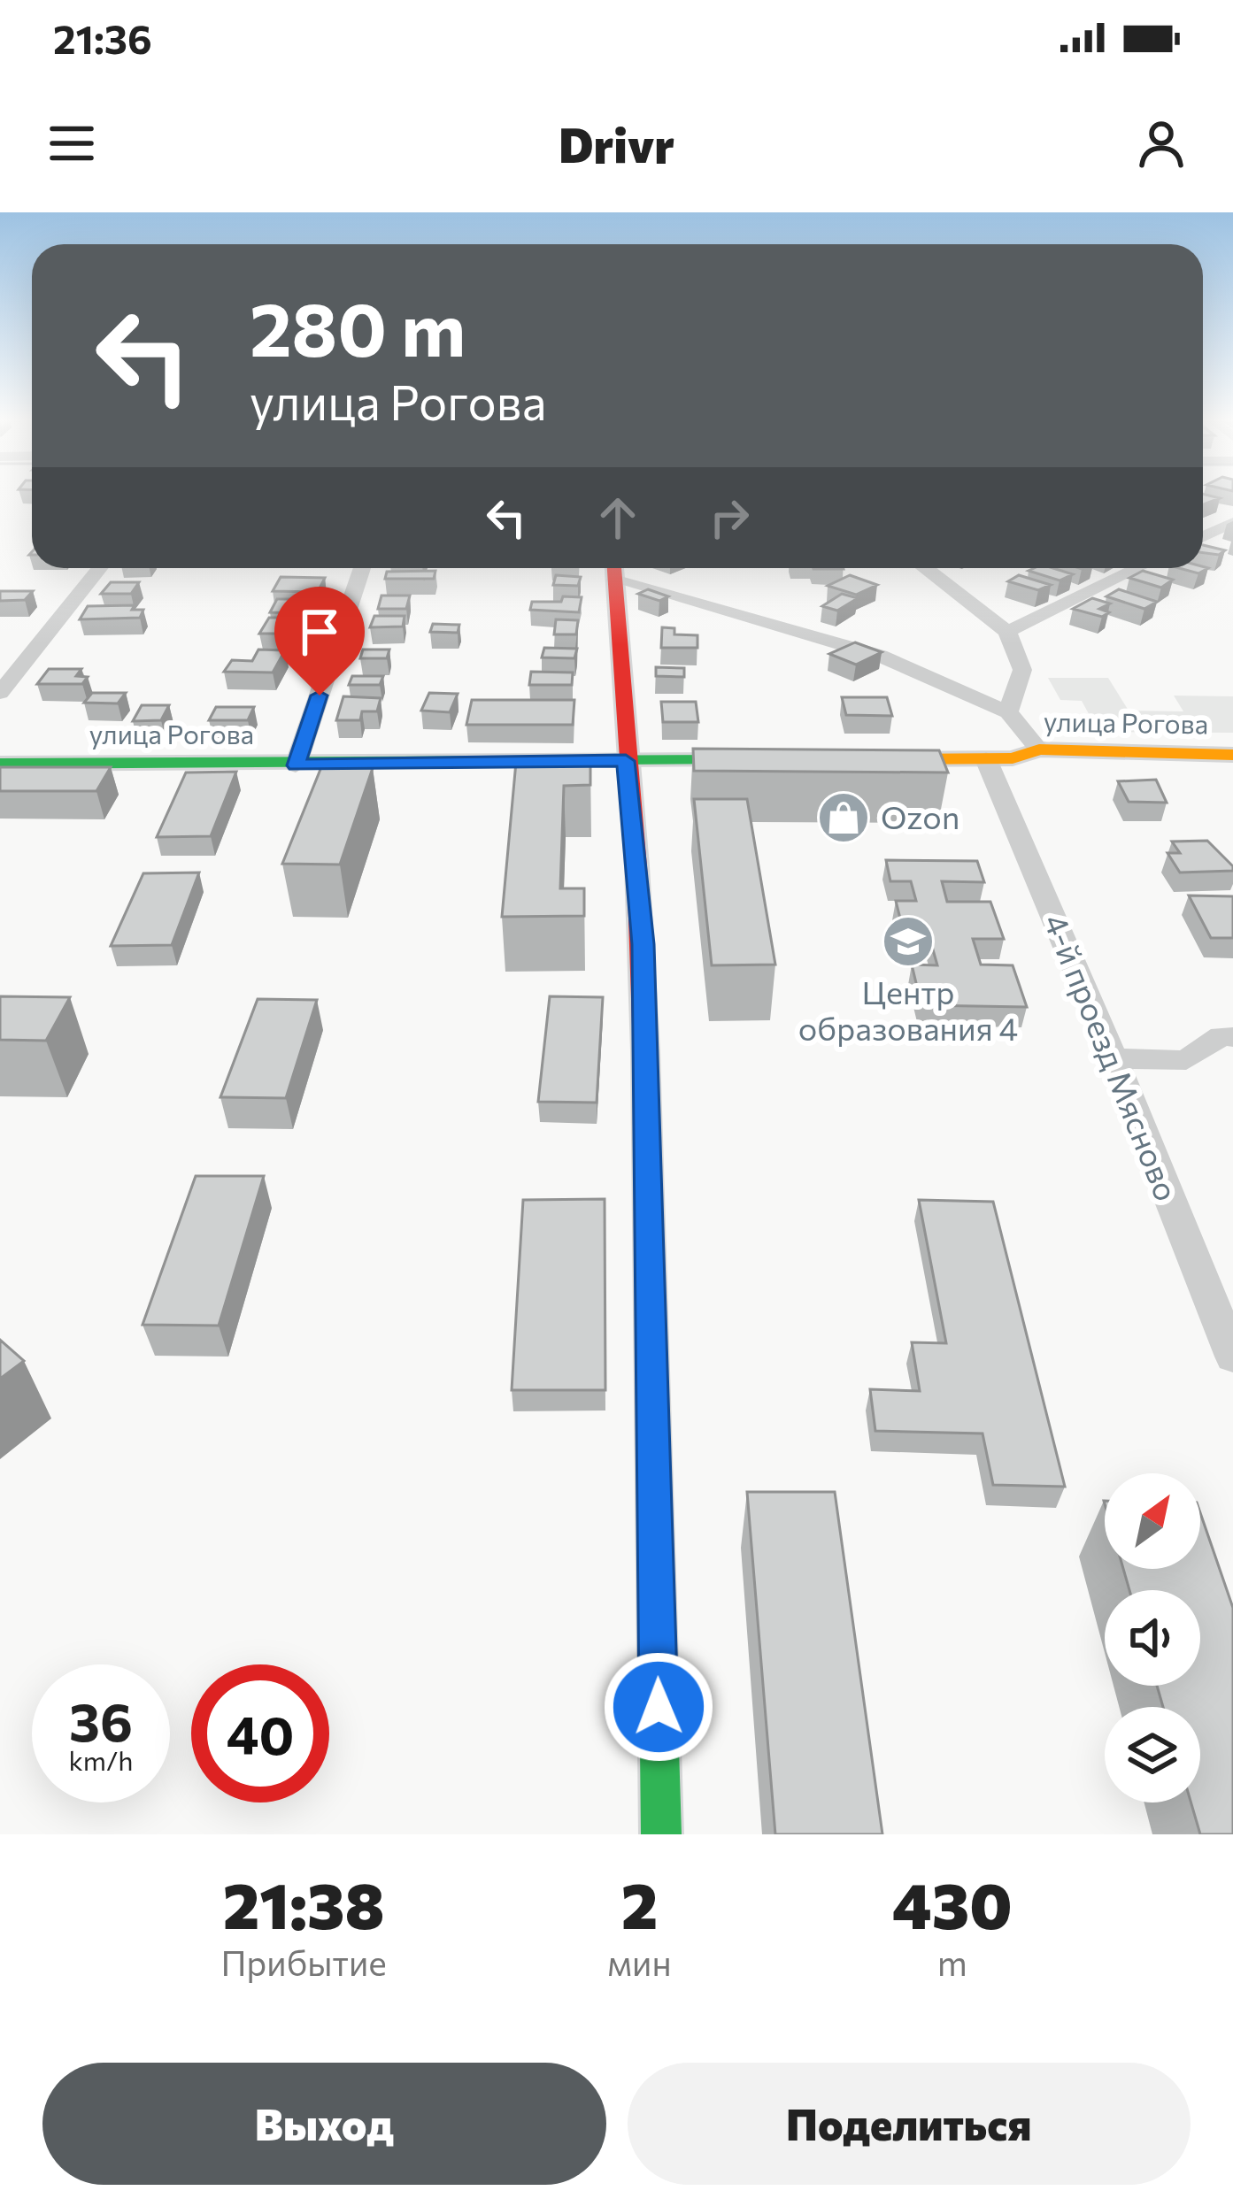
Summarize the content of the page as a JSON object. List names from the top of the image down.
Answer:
{
  "streets": {
    "street": ["улица Рогова", "4-й проезд Мясново"]
  },
  "crossings": [
    ["улица Рогова", "4-й проезд Мясново"]
  ],
  "places": {
    "shop": ["Ozon"],
    "school or university": ["Центр образования 4"]
  },
  "north": "top right",
  "page": {
    "status": "21:36",
    "header": "Drivr",
    "turn": ["280 m", "улица Рогова"],
    "speed": "36 km/h",
    "limit": "40",
    "eta": [
      "21:38",
      "Прибытие",
      "2",
      "мин",
      "430",
      "m"
    ],
    "buttons": ["Выход", "Поделиться"]
  }
}
